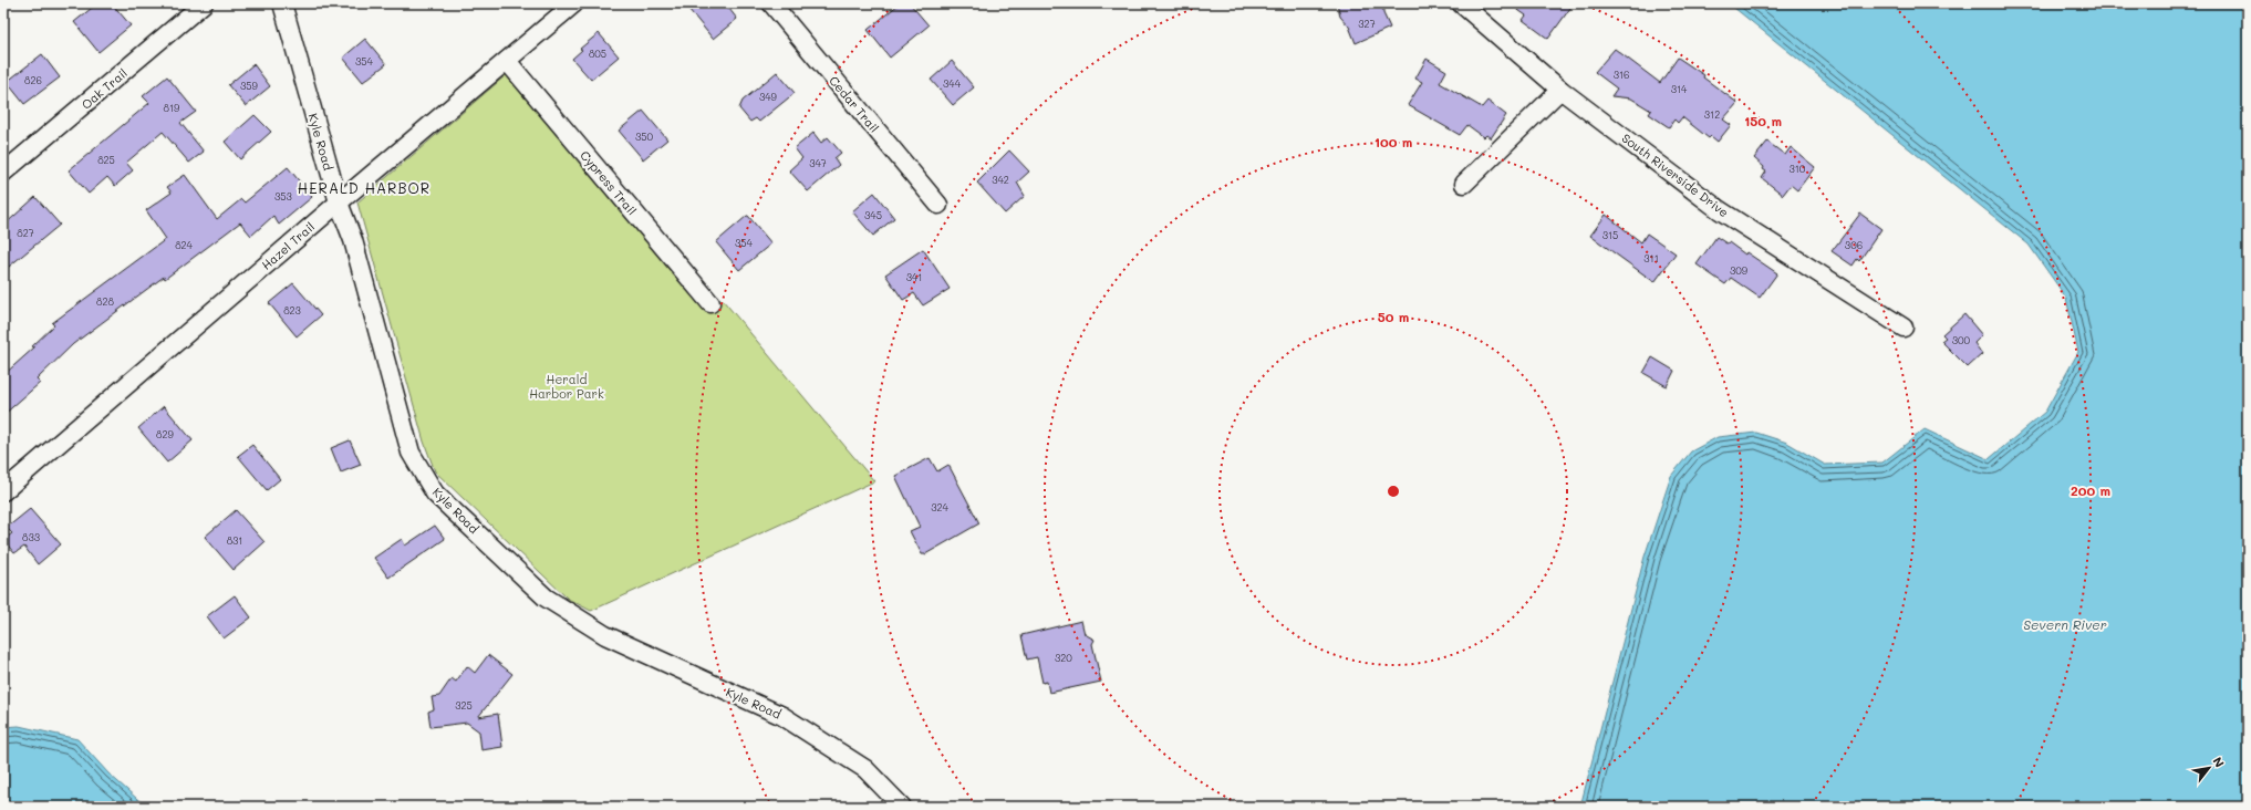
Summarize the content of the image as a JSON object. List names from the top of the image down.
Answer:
{
  "streets": {
    "street": [
      "Oak Trail",
      "Cedar Trail",
      "Kyle Road",
      "South Riverside Drive",
      "Cypress Trail",
      "Hazel Trail"
    ]
  },
  "crossings": [
    ["Kyle Road", "Hazel Trail"],
    ["Cypress Trail", "Hazel Trail"]
  ],
  "districts": ["HERALD HARBOR"],
  "water": ["Severn River"],
  "parks": ["Herald Harbor Park"],
  "house_numbers": [
    "327",
    "805",
    "354",
    "316",
    "826",
    "344",
    "359",
    "314",
    "349",
    "819",
    "312",
    "350",
    "825",
    "347",
    "310",
    "342",
    "353",
    "345",
    "827",
    "315",
    "354",
    "824",
    "306",
    "311",
    "309",
    "341",
    "828",
    "823",
    "300",
    "829",
    "324",
    "833",
    "831",
    "320",
    "325"
  ],
  "north": "top right",
  "rings": [
    "150 m",
    "100 m",
    "50 m",
    "200 m"
  ]
}
